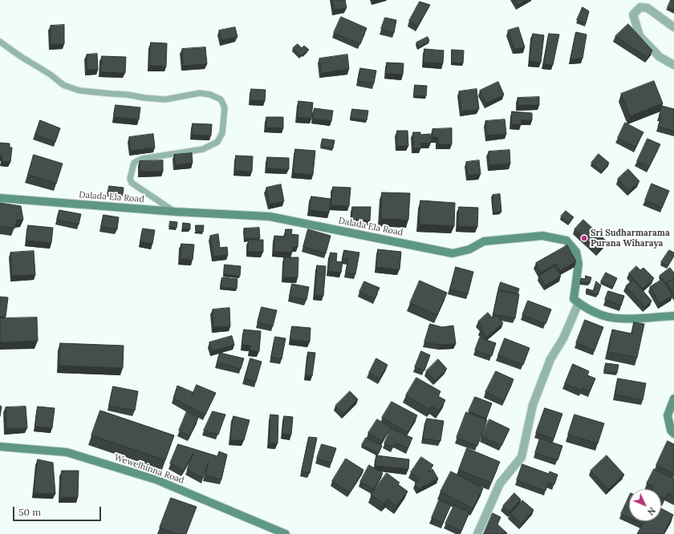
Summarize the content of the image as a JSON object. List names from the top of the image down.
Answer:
{
  "streets": {
    "street": ["Dalada Ela Road", "Wewelhinna Road"]
  },
  "places": ["Sri Sudharmarama Purana Wiharaya"],
  "scale_bar": "50 m",
  "north": "bottom right"
}
